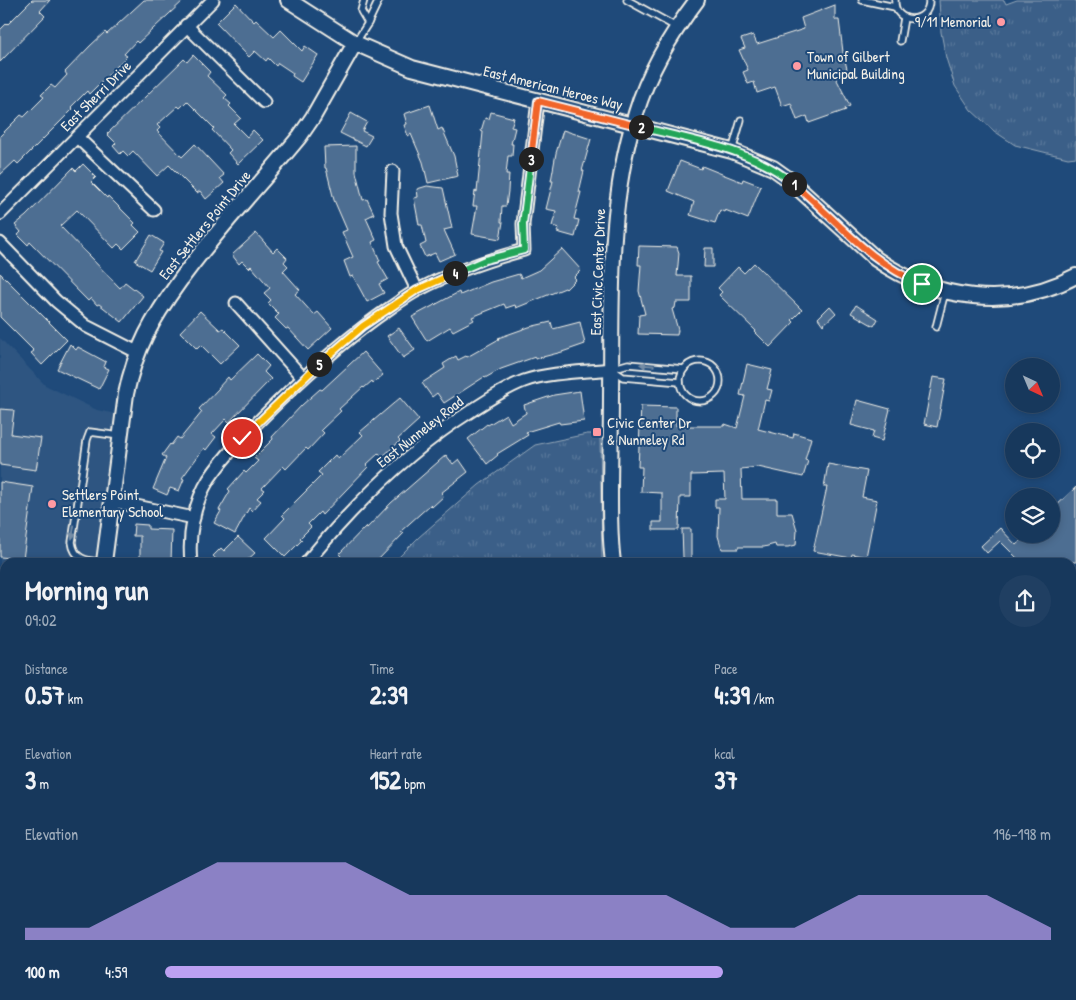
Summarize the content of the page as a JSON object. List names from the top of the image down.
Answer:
{
  "streets": {
    "street": [
      "East American Heroes Way",
      "East Sherri Drive",
      "East Settlers Point Drive",
      "East Civic Center Drive",
      "East Nunneley Road"
    ]
  },
  "crossings": [
    ["East American Heroes Way", "East Settlers Point Drive"],
    ["East American Heroes Way", "East Civic Center Drive"],
    ["East Civic Center Drive", "East Nunneley Road"]
  ],
  "places": {
    "other": ["9/11 Memorial", "Town of Gilbert Municipal Building", "Settlers Point Elementary School"],
    "transit": ["Civic Center Dr & Nunneley Rd"]
  },
  "north": "bottom right",
  "page": {
    "pins": [
      "2",
      "3",
      "1",
      "4",
      "5"
    ],
    "heading": ["Morning run", "09:02"],
    "stats": [
      ["Distance", "0.57 km"],
      ["Time", "2:39"],
      ["Pace", "4:39 /km"],
      ["Elevation", "3 m"],
      ["Heart rate", "152 bpm"],
      ["kcal", "37"]
    ],
    "chart": ["Elevation", "196–198 m"],
    "list": [
      {
        "name": "100 m",
        "note": "4:59"
      }
    ]
  }
}
